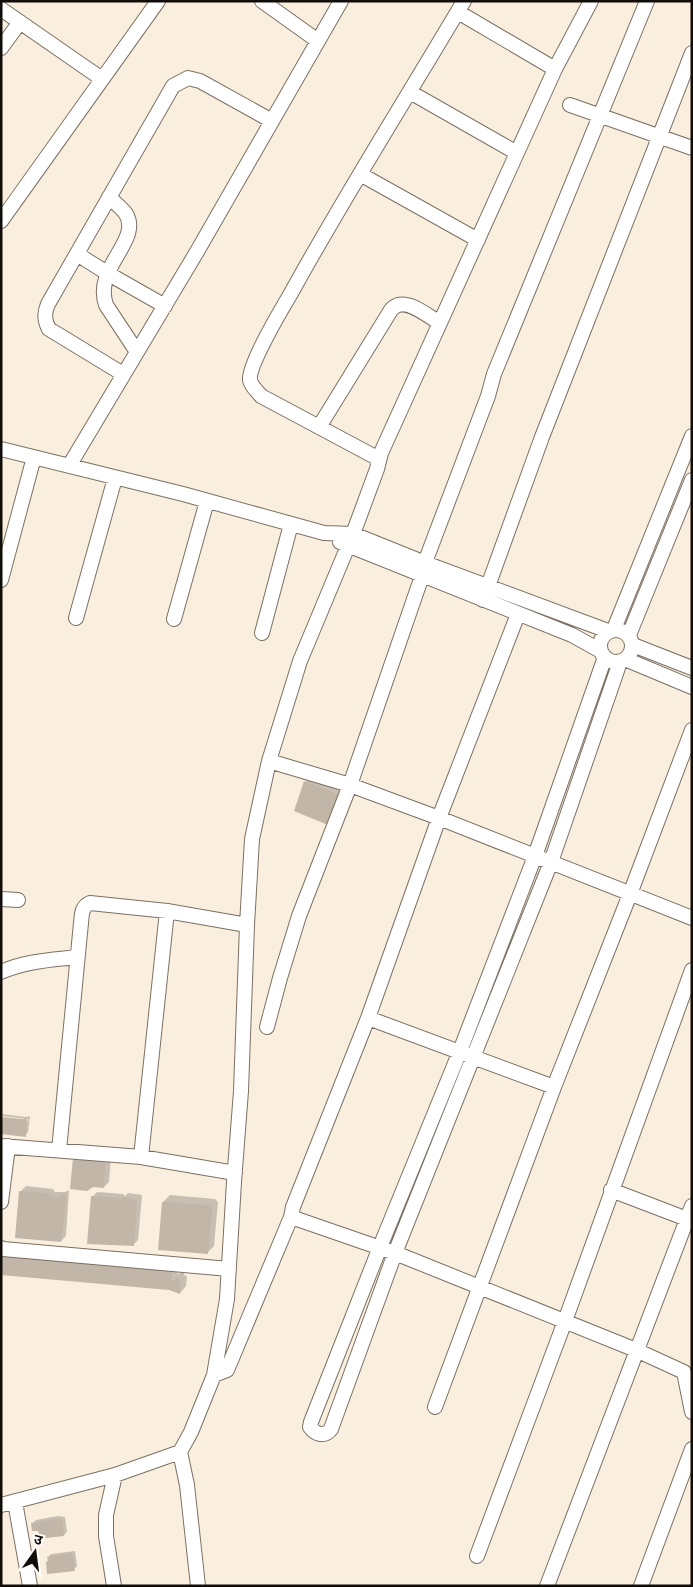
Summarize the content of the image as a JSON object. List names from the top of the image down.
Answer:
{
  "north": "top"
}
